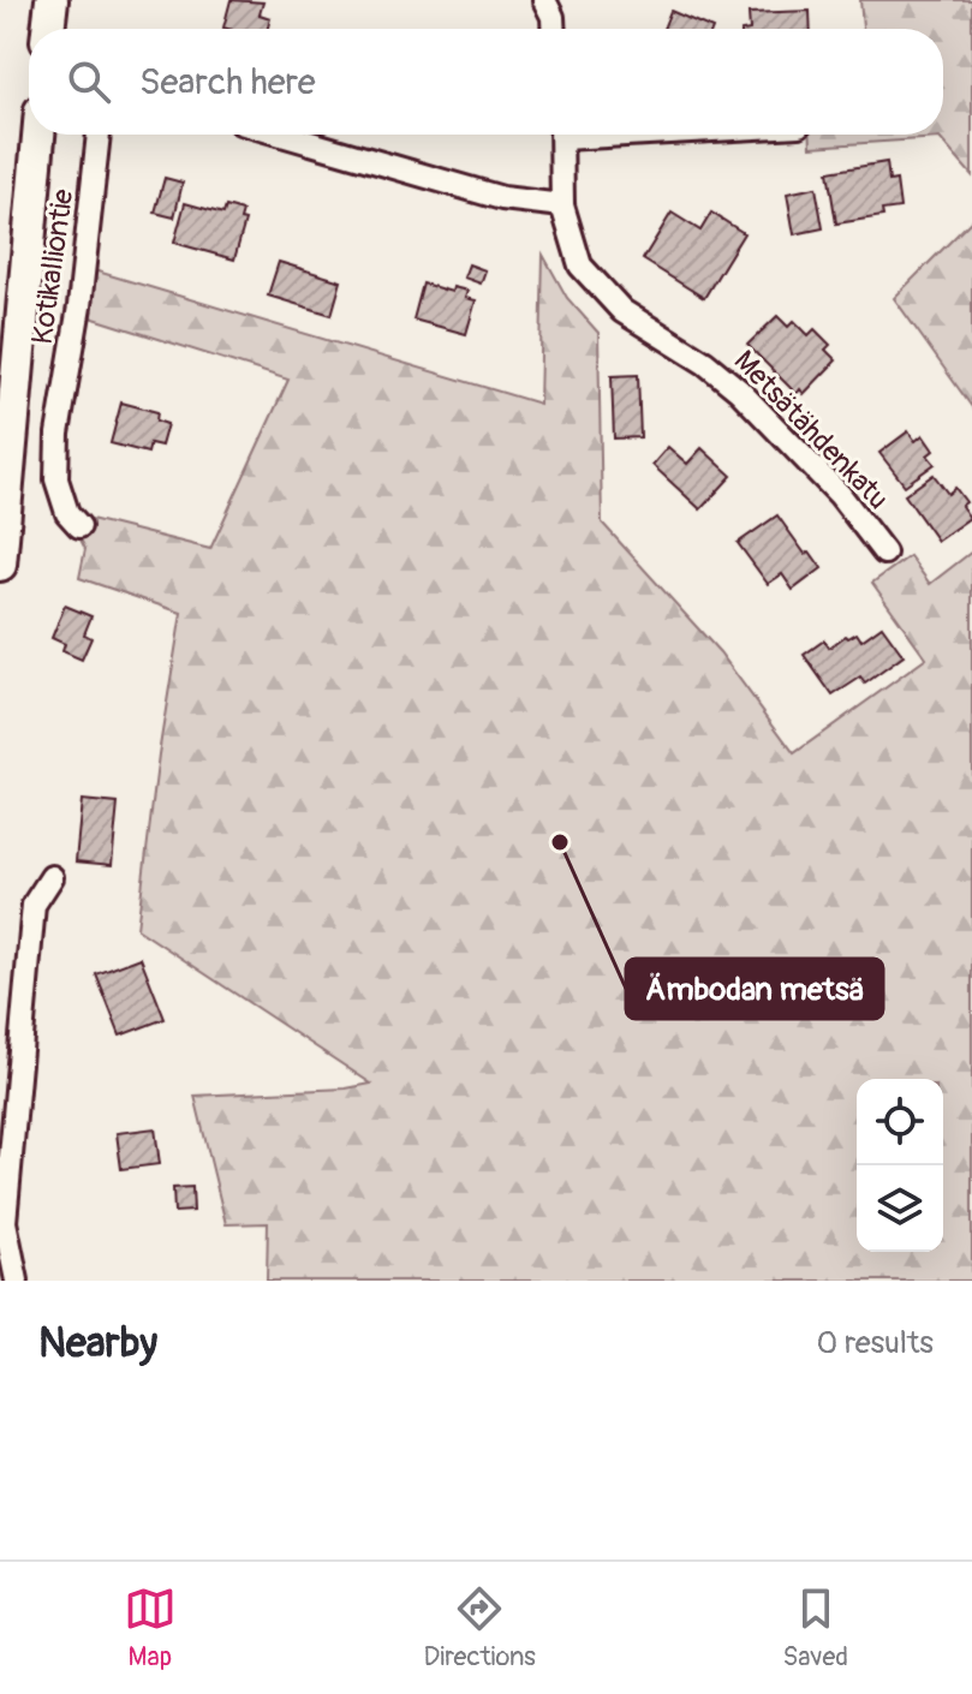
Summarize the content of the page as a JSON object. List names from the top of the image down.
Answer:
{
  "streets": {
    "street": ["Kotikalliontie", "Metsätähdenkatu"]
  },
  "places": ["Ämbodan metsä"],
  "page": {
    "search": "Search here",
    "heading": ["Nearby", "0 results"],
    "nav": ["Map", "Directions", "Saved"]
  }
}
